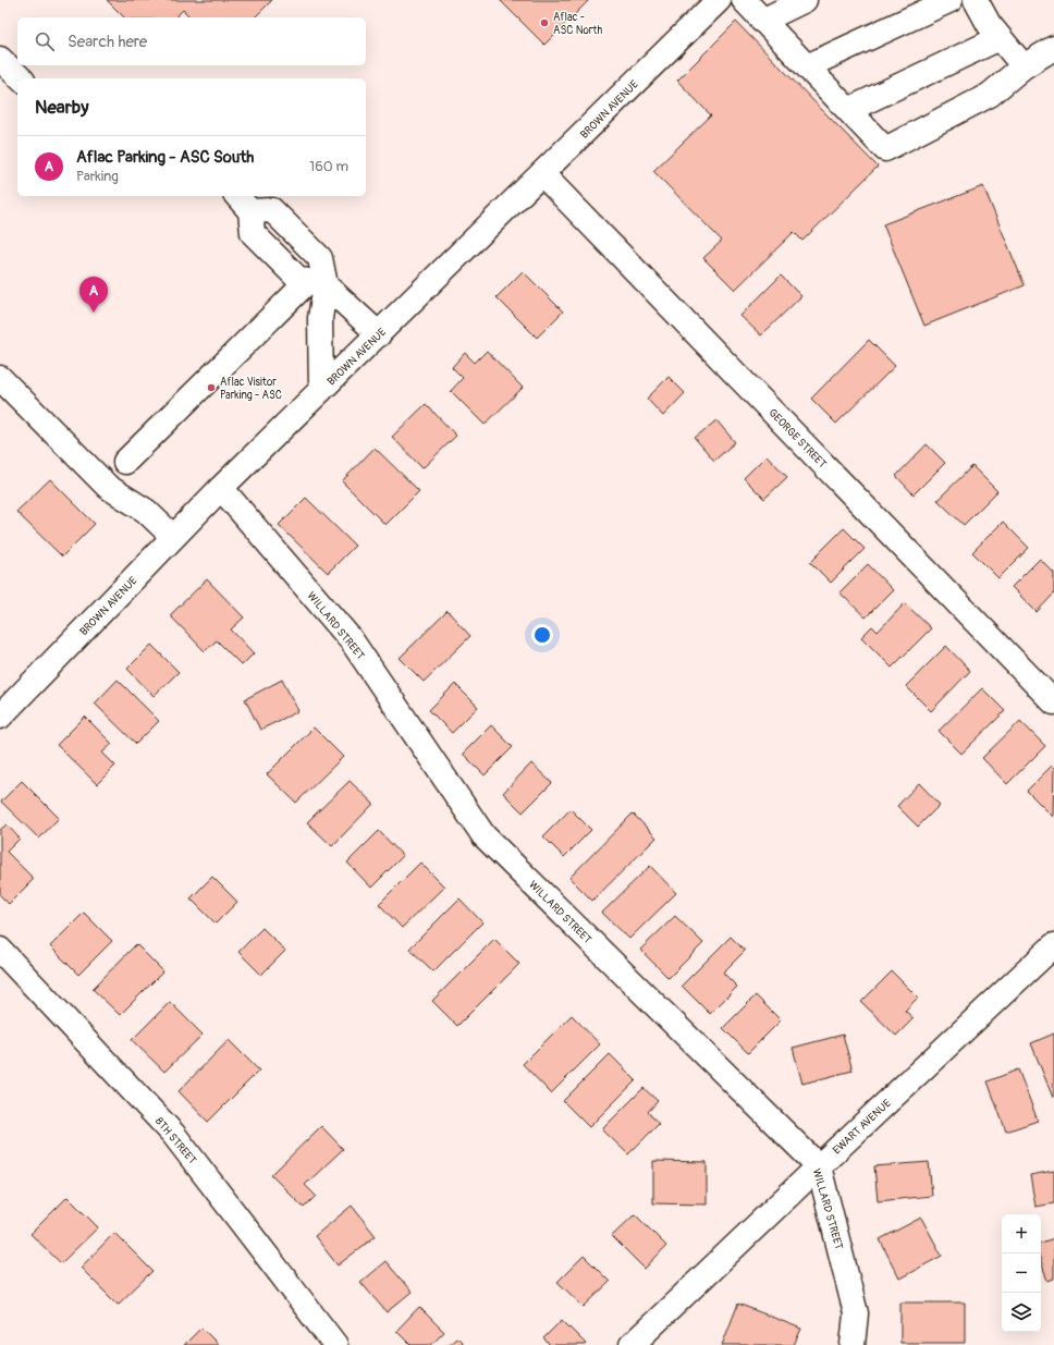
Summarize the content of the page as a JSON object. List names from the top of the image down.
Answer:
{
  "streets": {
    "street": [
      "BROWN AVENUE",
      "GEORGE STREET",
      "WILLARD STREET",
      "EWART AVENUE",
      "8TH STREET"
    ]
  },
  "crossings": [
    ["BROWN AVENUE", "GEORGE STREET"],
    ["BROWN AVENUE", "WILLARD STREET"],
    ["WILLARD STREET", "EWART AVENUE"]
  ],
  "places": ["Aflac - ASC North", "Aflac Visitor Parking - ASC"],
  "page": {
    "search": "Search here",
    "heading": "Nearby",
    "list": [
      {
        "mark": "A",
        "name": "Aflac Parking - ASC South",
        "note": "Parking",
        "value": "160 m"
      }
    ],
    "pins": "A",
    "map_buttons": ["+", "−"]
  }
}
